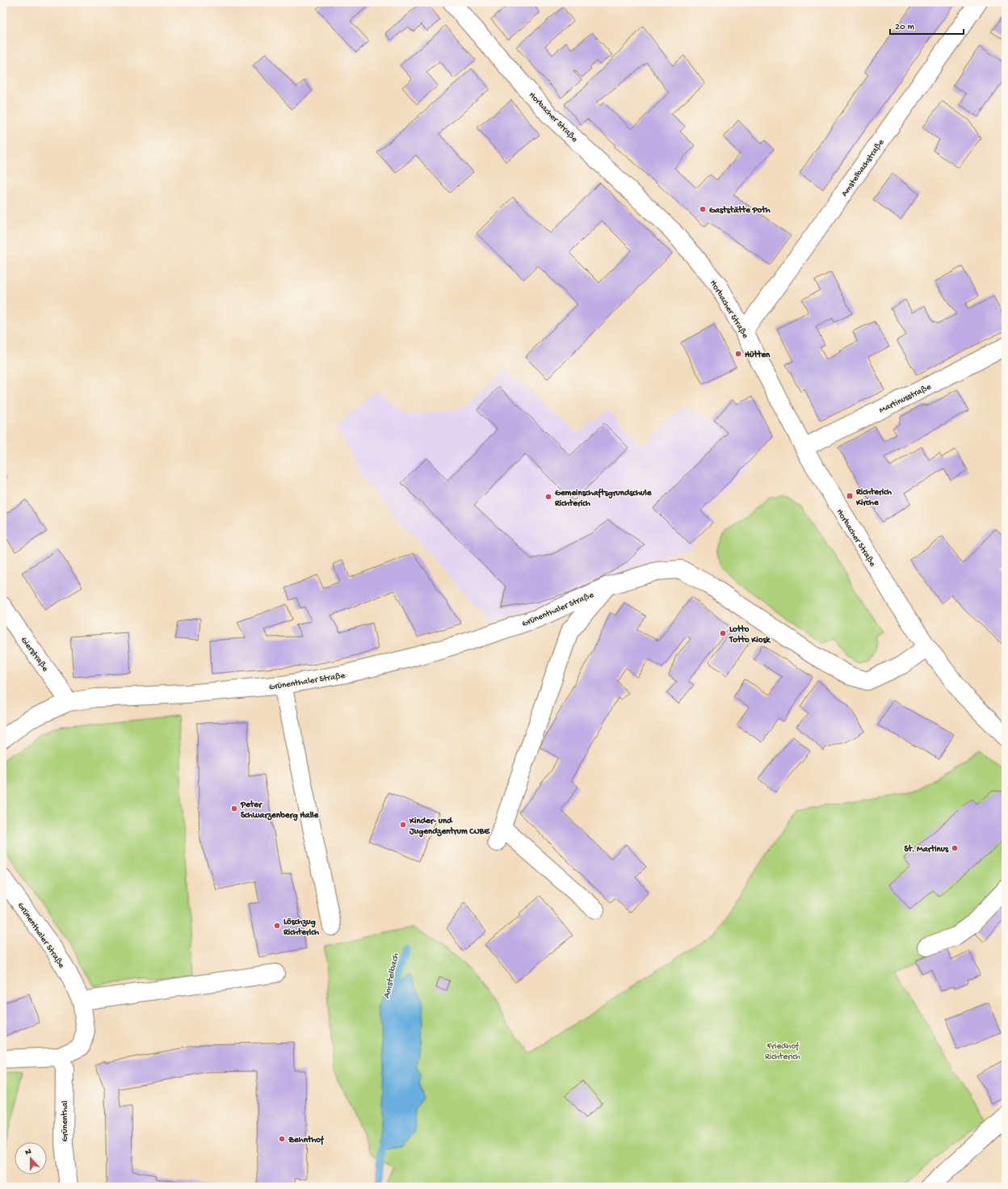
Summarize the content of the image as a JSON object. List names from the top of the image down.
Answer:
{
  "streets": {
    "street": [
      "Horbacher Straße",
      "Amstelbachstraße",
      "Martinusstraße",
      "Grünenthaler Straße",
      "Gierstraße",
      "Grünenthal"
    ]
  },
  "crossings": [
    ["Horbacher Straße", "Amstelbachstraße"],
    ["Horbacher Straße", "Martinusstraße"],
    ["Horbacher Straße", "Grünenthaler Straße"],
    ["Grünenthaler Straße", "Gierstraße"],
    ["Grünenthaler Straße", "Grünenthal"]
  ],
  "water": ["Amstelbach"],
  "parks": ["Friedhof Richterich"],
  "places": {
    "other": [
      "Gaststätte Poth",
      "Hütten",
      "Gemeinschaftsgrundschule Richterich",
      "Lotto Totto Kiosk",
      "Peter Schwarzenberg Halle",
      "Kinder- und Jugendzentrum CUBE",
      "St. Martinus",
      "Löschzug Richterich",
      "Zehnthof"
    ],
    "transit": ["Richterich Kirche"]
  },
  "scale_bar": "20 m",
  "north": "top"
}
